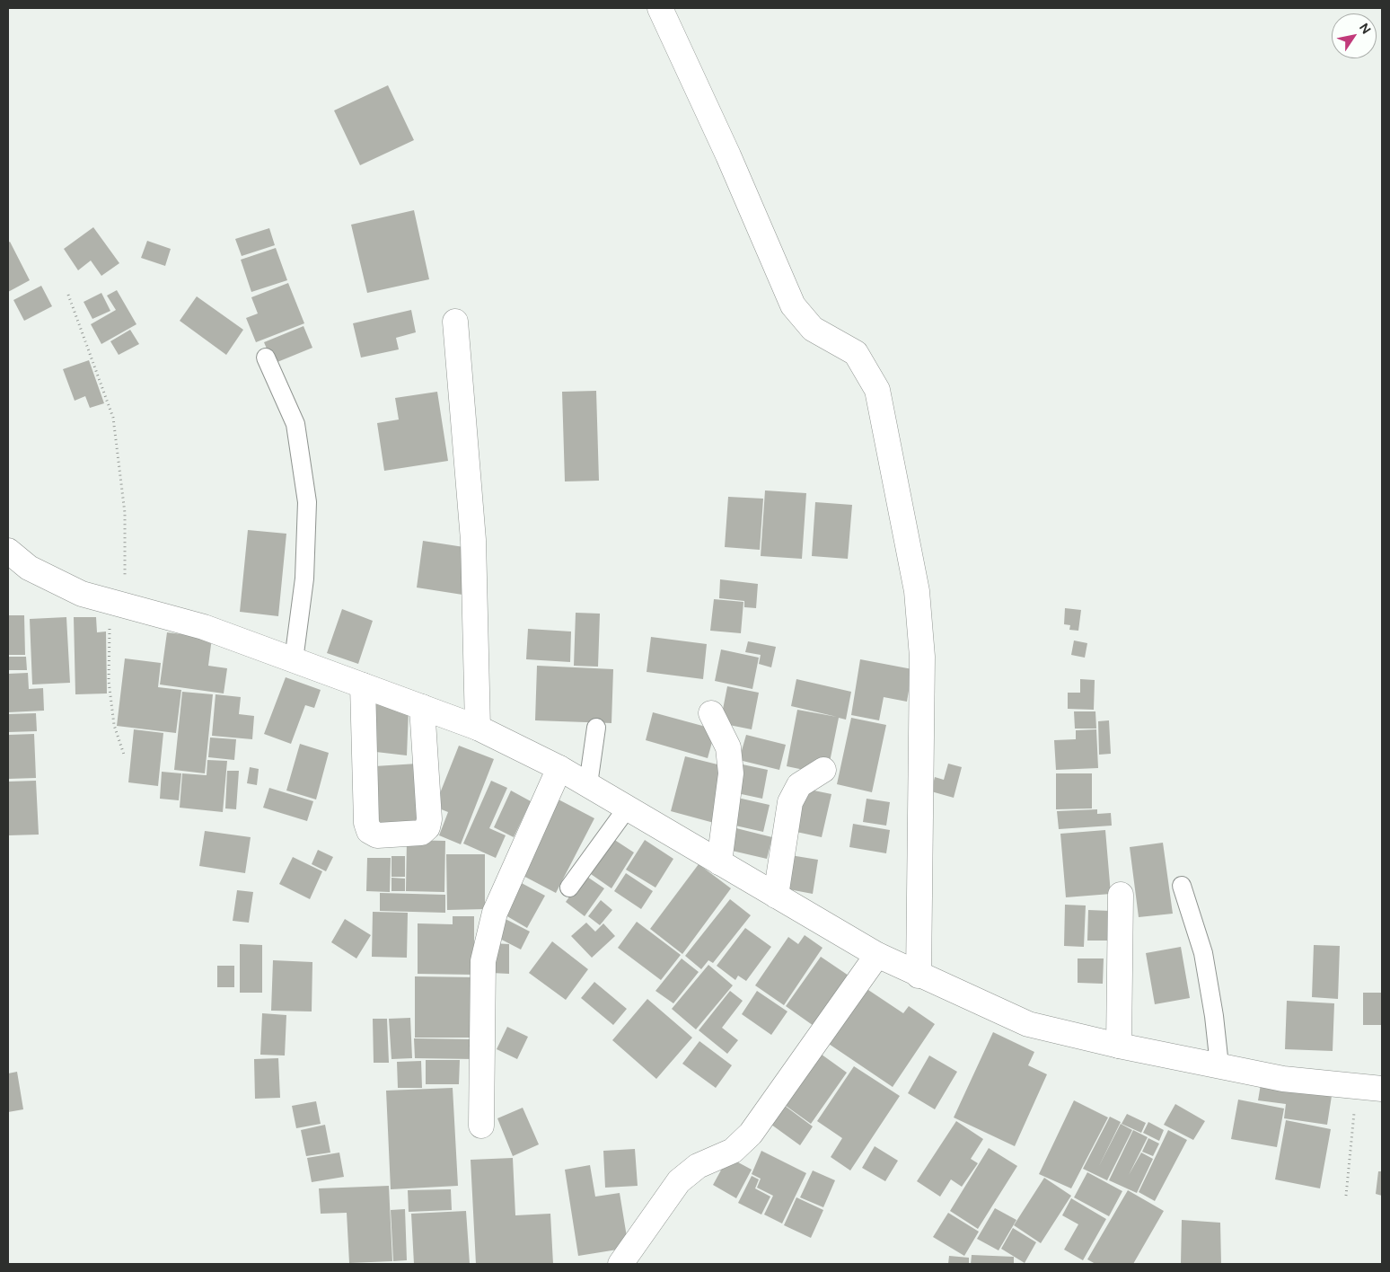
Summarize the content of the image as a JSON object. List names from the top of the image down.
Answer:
{
  "north": "top right"
}
